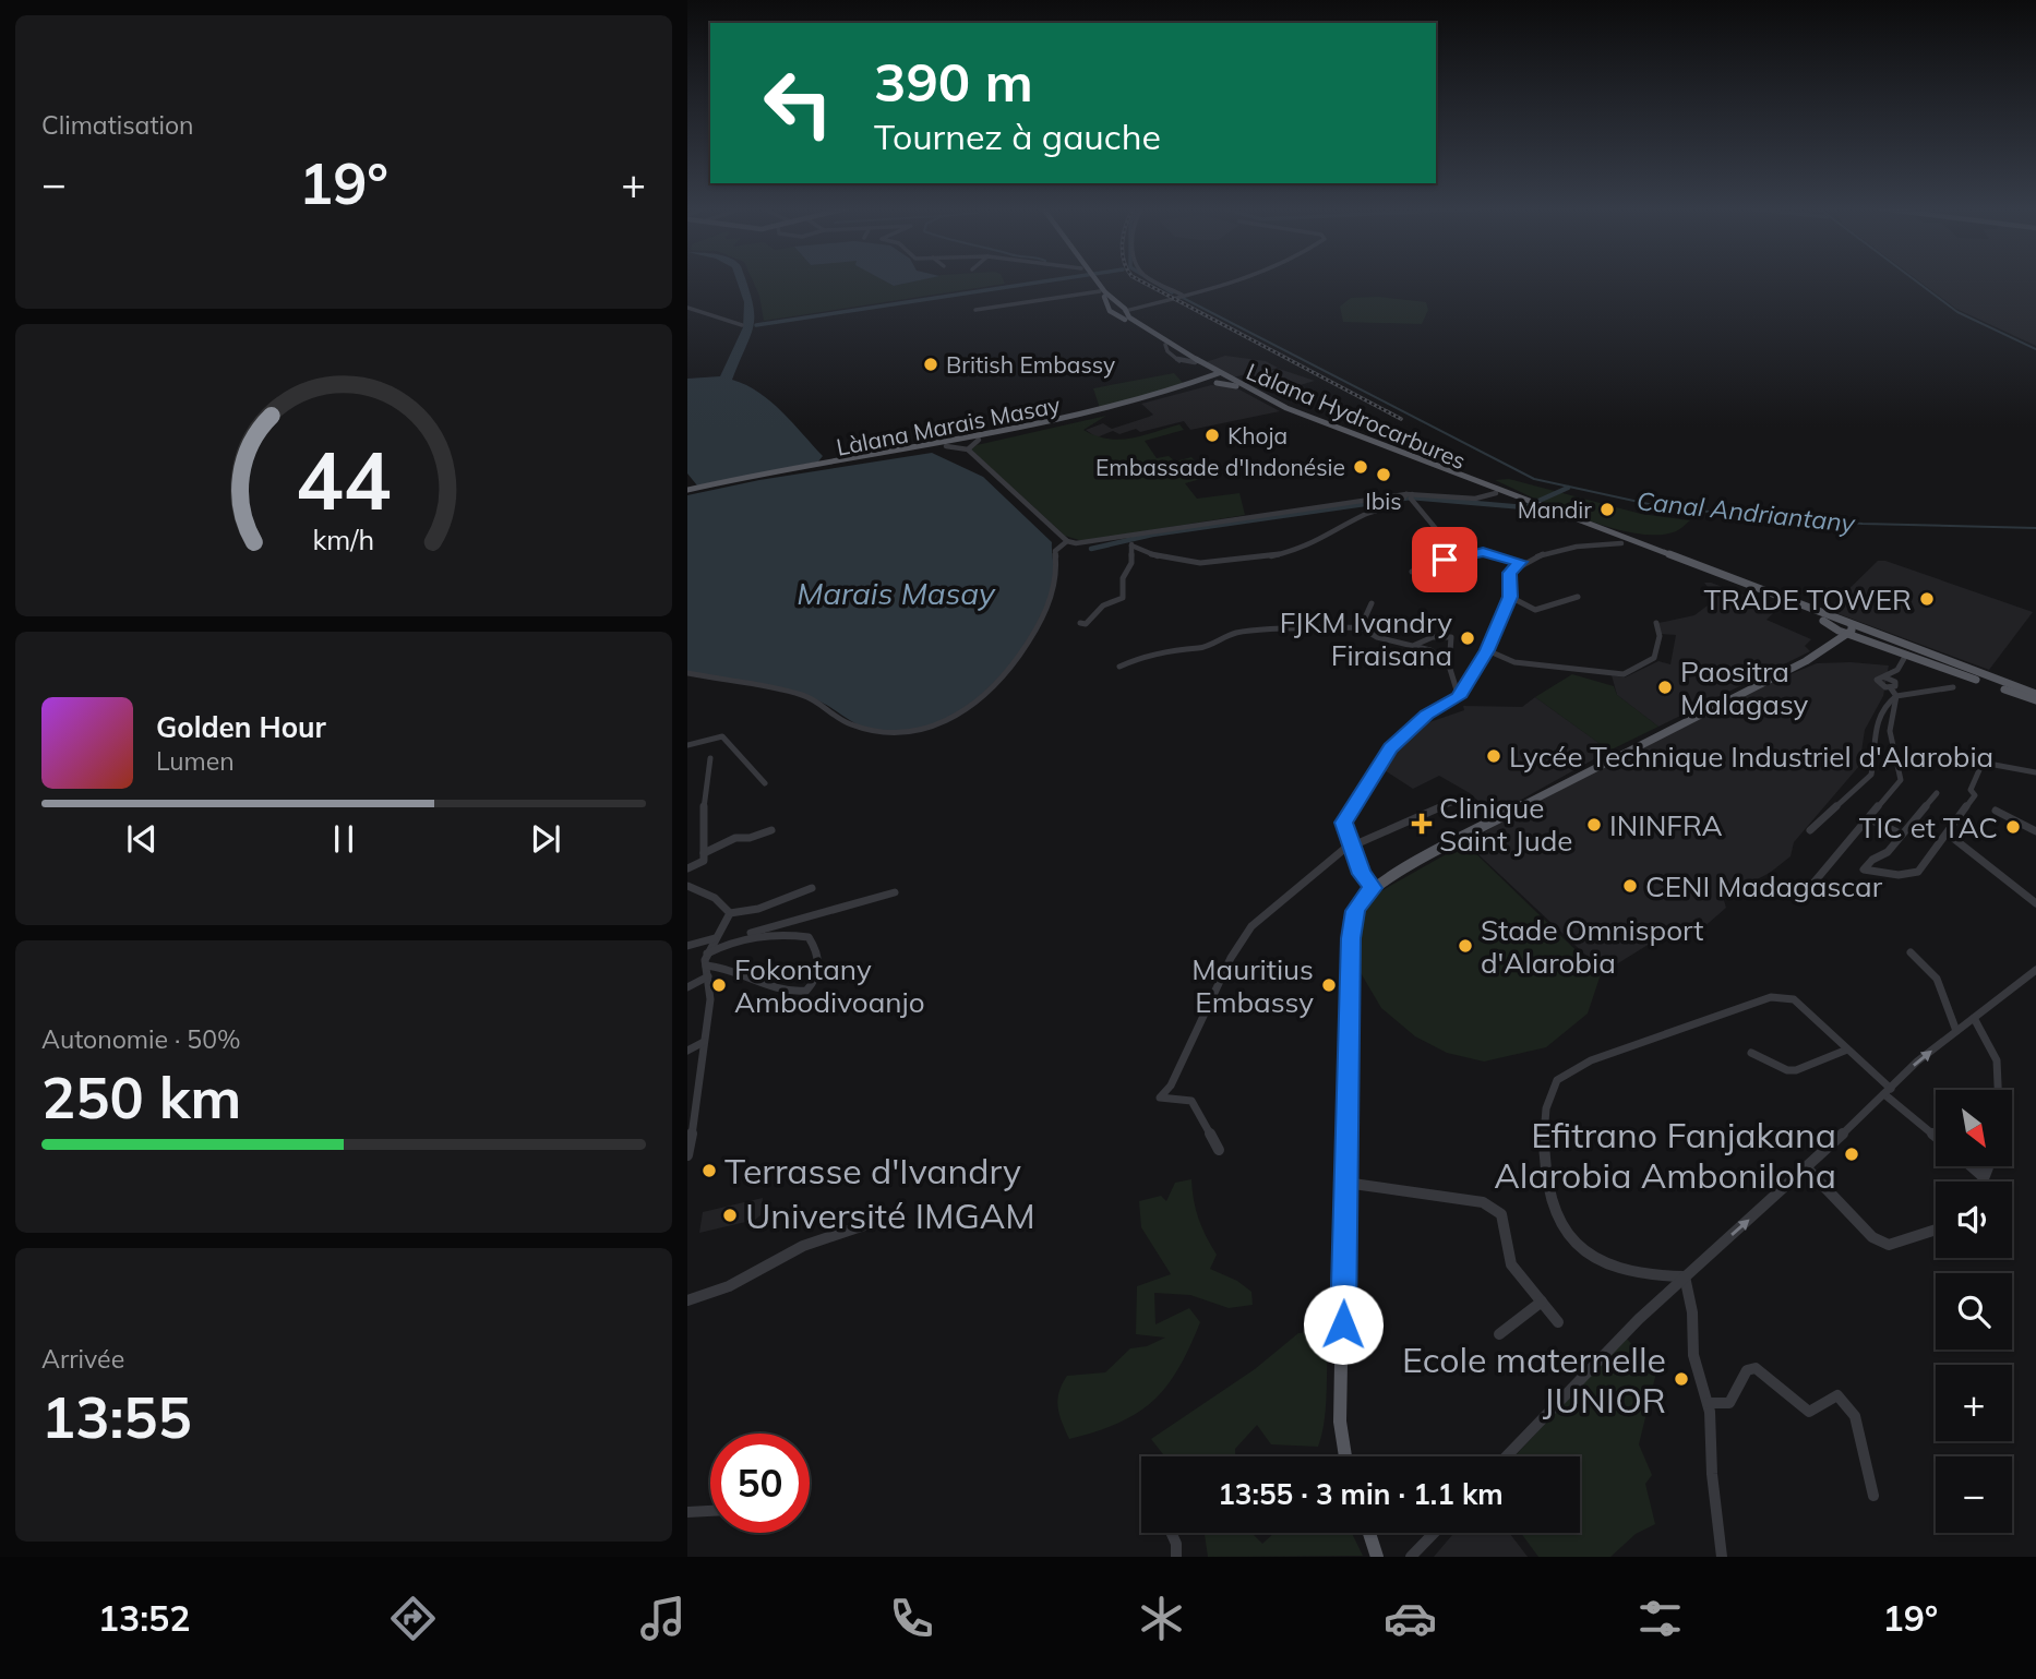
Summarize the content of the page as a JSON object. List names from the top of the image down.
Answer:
{
  "streets": {
    "main road": ["Làlana Hydrocarbures", "Làlana Marais Masay"]
  },
  "crossings": [
    ["Làlana Hydrocarbures", "Làlana Marais Masay"]
  ],
  "water": ["Canal Andriantany", "Marais Masay"],
  "places": {
    "other": [
      "British Embassy",
      "Khoja",
      "Embassade d'Indonésie",
      "Ibis",
      "Mandir",
      "TRADE TOWER",
      "FJKM Ivandry Firaisana",
      "Paositra Malagasy",
      "Lycée Technique Industriel d'Alarobia",
      "ININFRA",
      "TIC et TAC",
      "CENI Madagascar",
      "Stade Omnisport d'Alarobia",
      "Fokontany Ambodivoanjo",
      "Mauritius Embassy",
      "Efitrano Fanjakana Alarobia Amboniloha",
      "Terrasse d'Ivandry",
      "Université IMGAM",
      "Ecole maternelle JUNIOR"
    ],
    "health": ["Clinique Saint Jude"]
  },
  "north": "bottom right",
  "page": {
    "tile": [
      "Climatisation",
      ["Autonomie · 50%", "250 km"],
      ["Arrivée", "13:55"]
    ],
    "turn": ["390 m", "Tournez à gauche"],
    "heat": ["−", "19°", "+"],
    "song": ["Golden Hour", "Lumen"],
    "map_buttons": ["+", "−"],
    "limit": "50",
    "trip": "13:55 · 3 min · 1.1 km",
    "tabs": ["13:52", "19°"],
    "gauge": ["44", "km/h"]
  }
}
